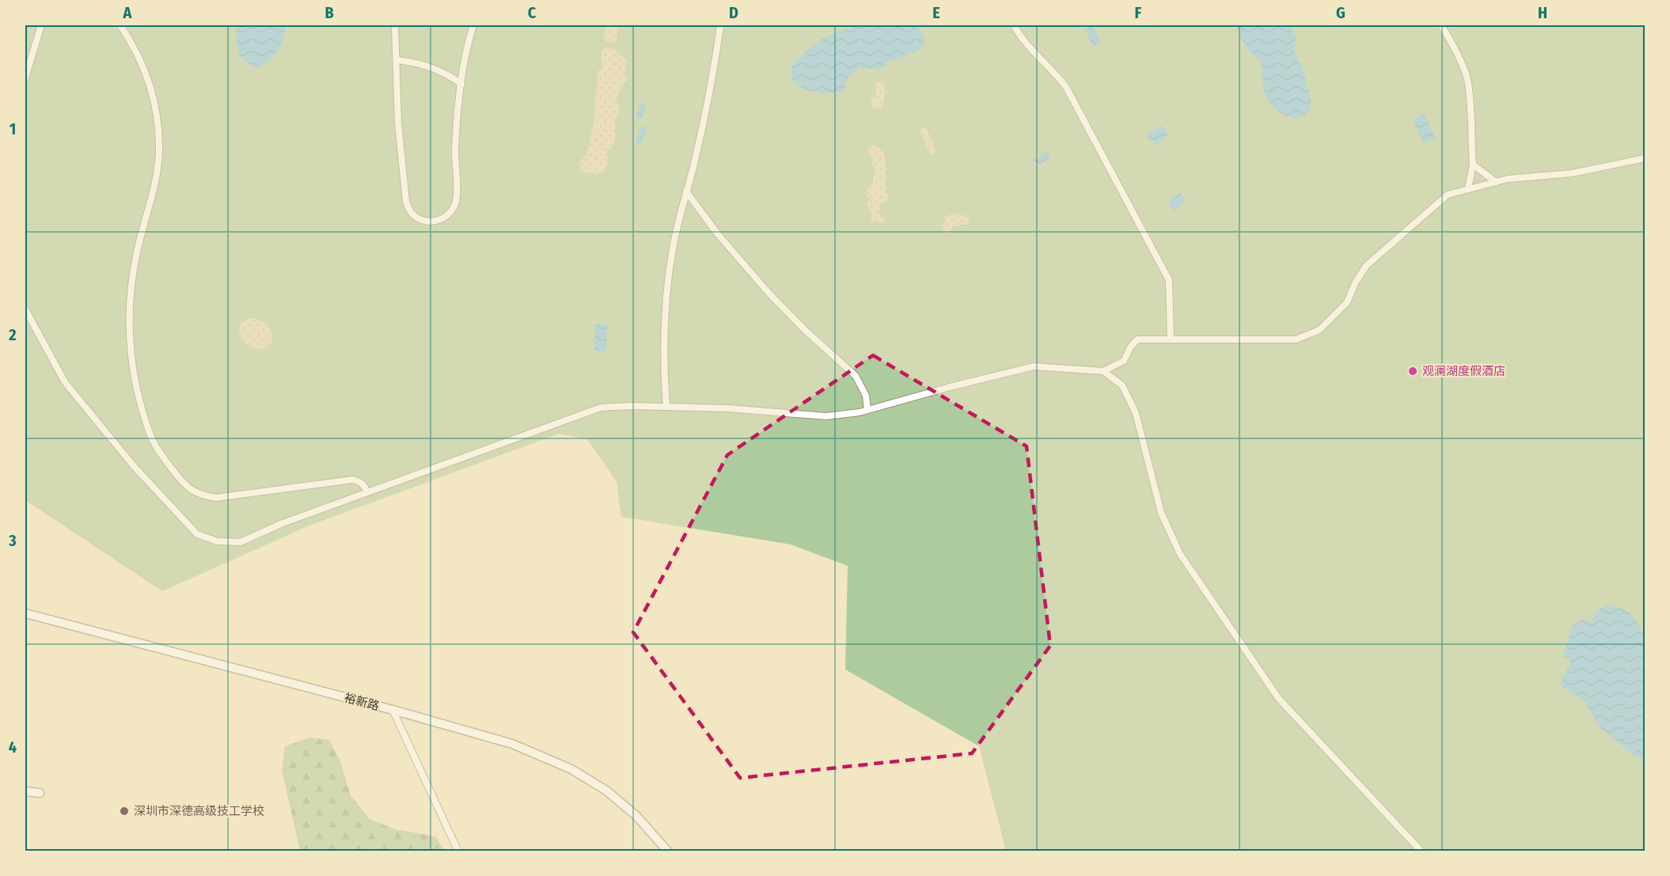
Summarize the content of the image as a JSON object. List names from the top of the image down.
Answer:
{
  "streets": {
    "street": ["裕新路"]
  },
  "places": ["观澜湖度假酒店", "深圳市深德高级技工学校"],
  "grid": {
    "columns": [
      "A",
      "B",
      "C",
      "D",
      "E",
      "F",
      "G",
      "H"
    ],
    "rows": [
      "1",
      "2",
      "3",
      "4"
    ]
  }
}
